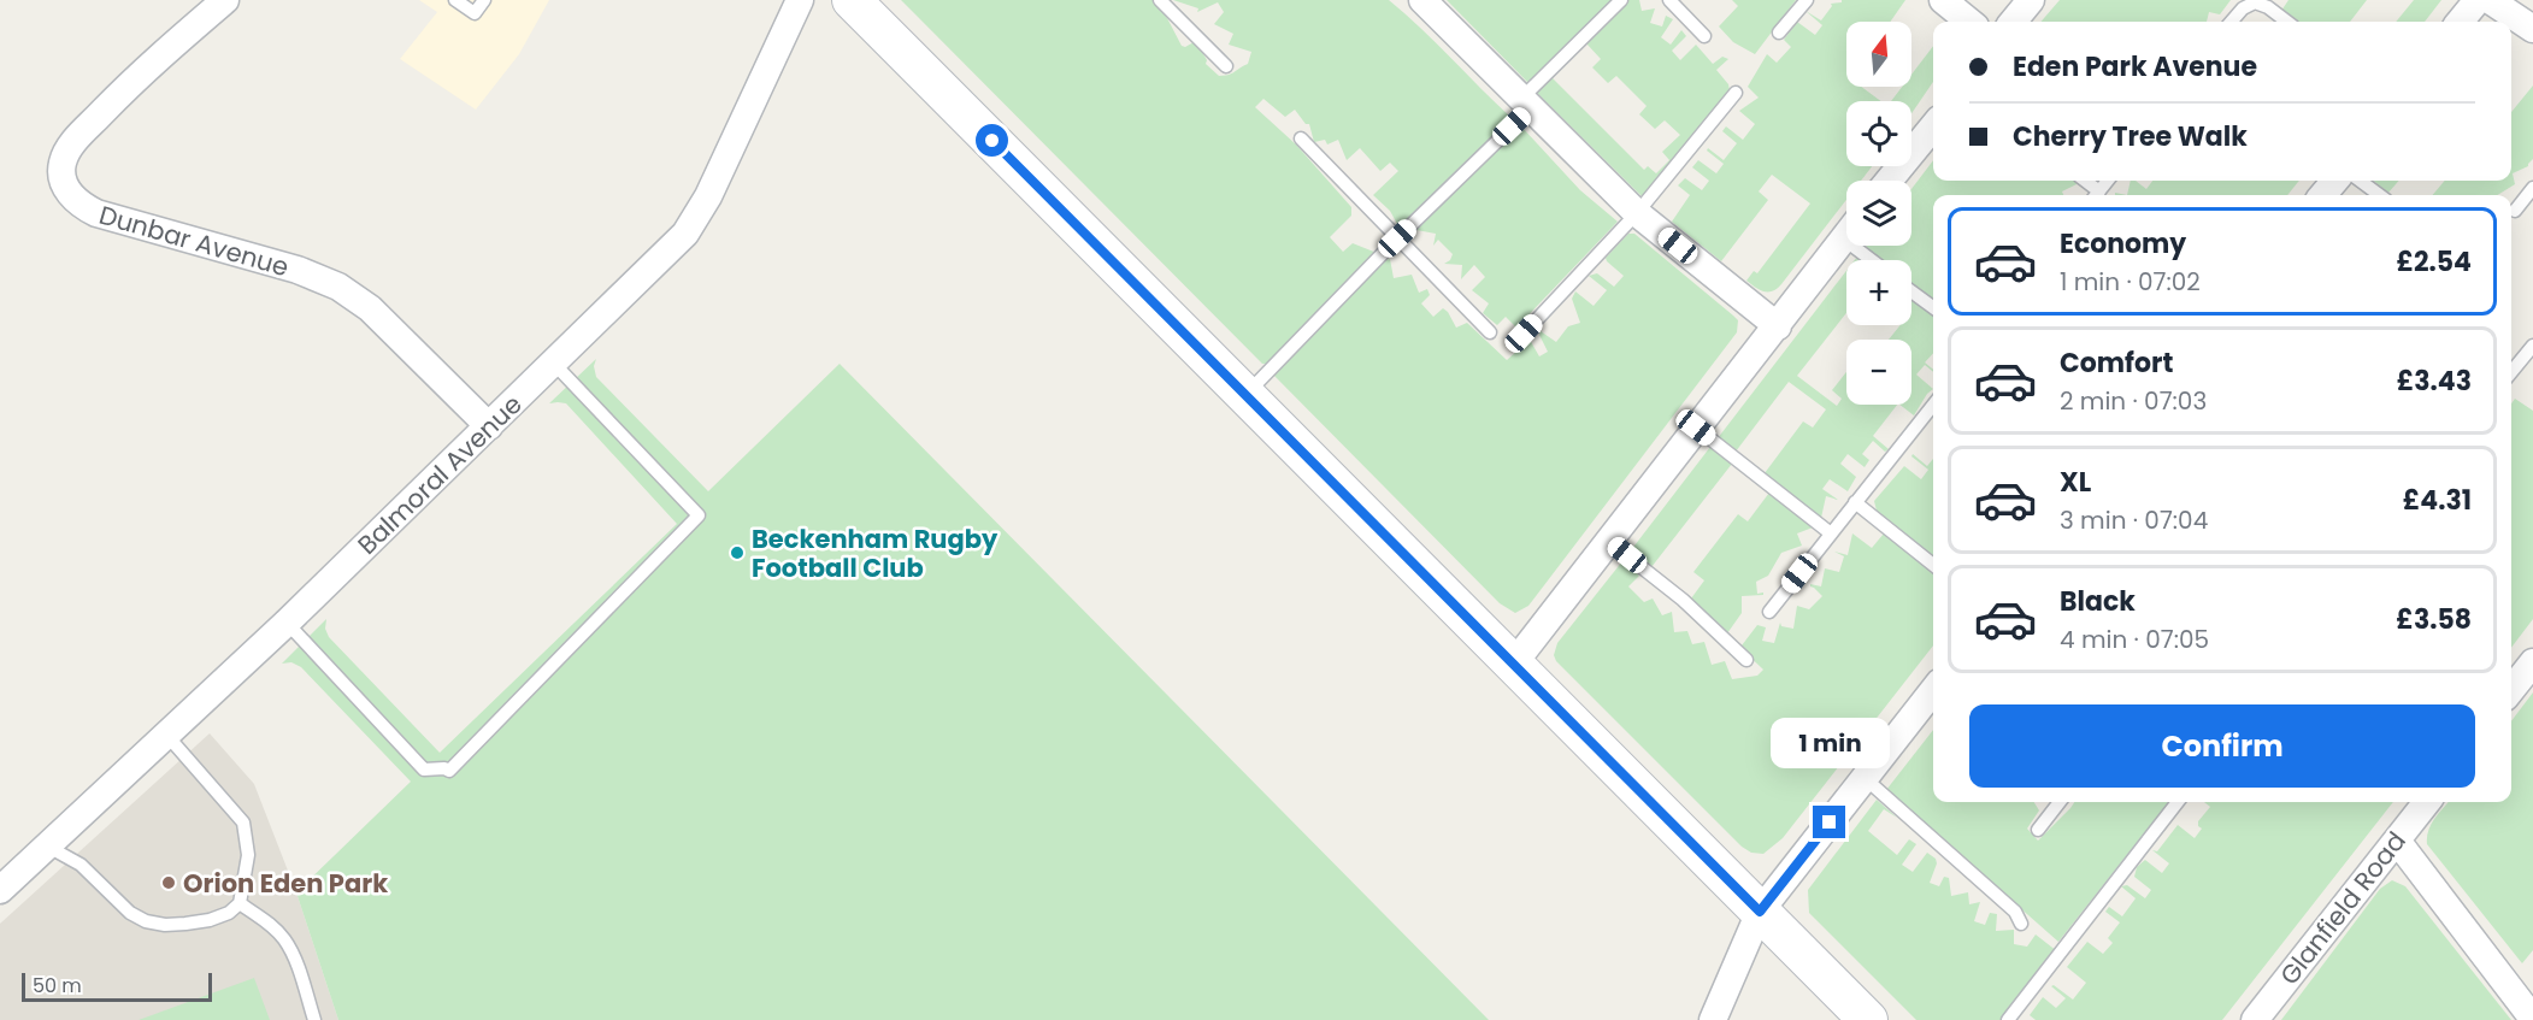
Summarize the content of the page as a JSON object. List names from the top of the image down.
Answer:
{
  "streets": {
    "street": ["Dunbar Avenue", "Balmoral Avenue", "Glanfield Road"]
  },
  "crossings": [
    ["Dunbar Avenue", "Balmoral Avenue"]
  ],
  "places": ["Beckenham Rugby Football Club", "Orion Eden Park"],
  "scale_bar": "50 m",
  "north": "top",
  "page": {
    "map_buttons": ["+", "−"],
    "banner": ["Eden Park Avenue", "Cherry Tree Walk"],
    "list": [
      {
        "name": "Economy",
        "note": "1 min · 07:02",
        "value": "£2.54"
      },
      {
        "name": "Comfort",
        "note": "2 min · 07:03",
        "value": "£3.43"
      },
      {
        "name": "XL",
        "note": "3 min · 07:04",
        "value": "£4.31"
      },
      {
        "name": "Black",
        "note": "4 min · 07:05",
        "value": "£3.58"
      }
    ],
    "buttons": "Confirm",
    "bubble": "1 min",
    "scale": "50 m"
  }
}
